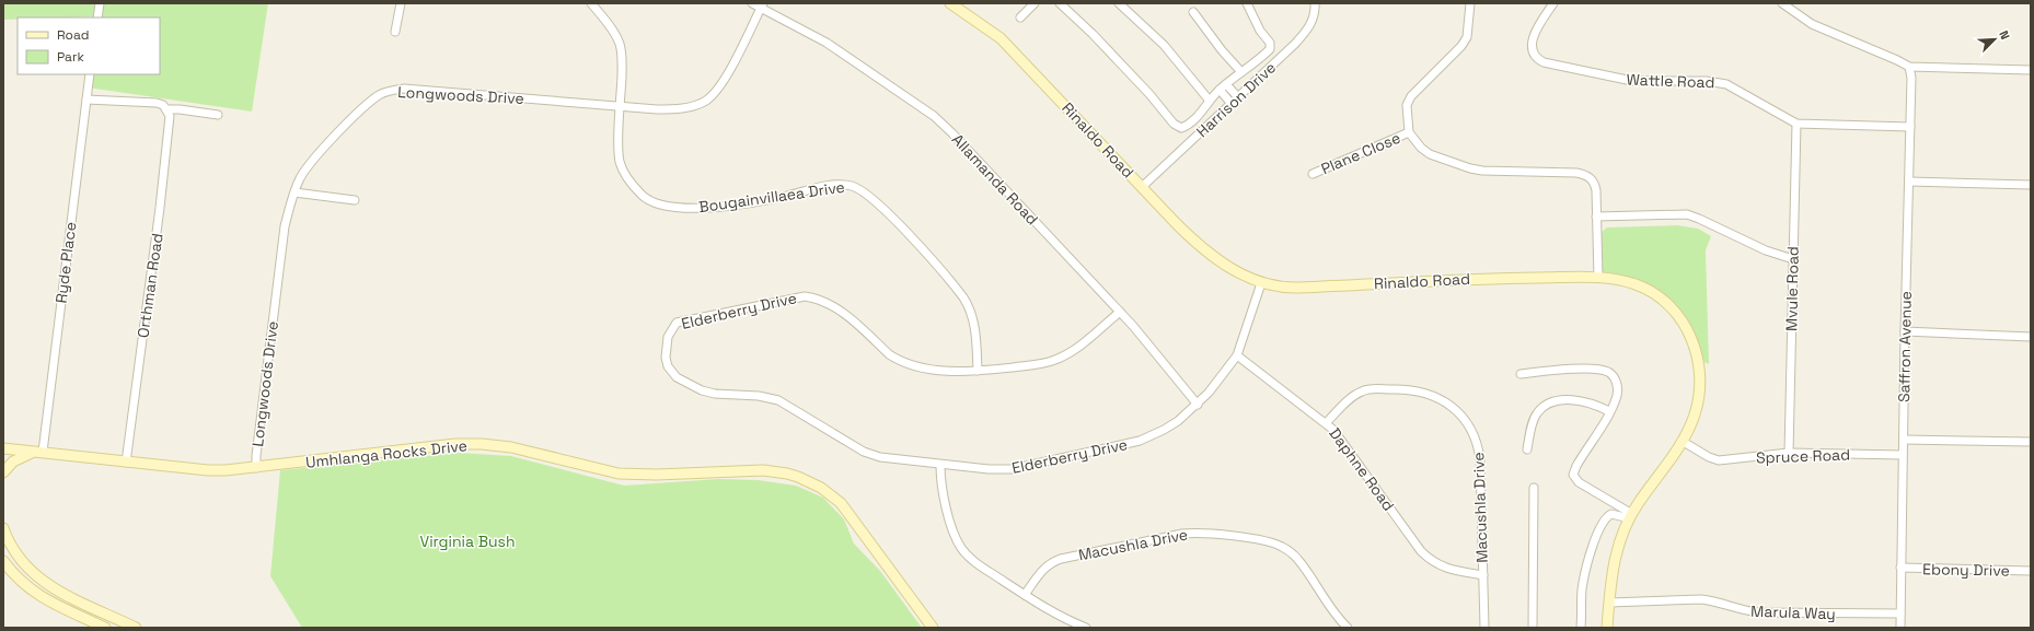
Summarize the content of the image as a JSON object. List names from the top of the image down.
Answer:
{
  "streets": {
    "street": [
      "Wattle Road",
      "Longwoods Drive",
      "Harrison Drive",
      "Rinaldo Road",
      "Plane Close",
      "Allamanda Road",
      "Bougainvillaea Drive",
      "Ryde Place",
      "Orthman Road",
      "Mvule Road",
      "Elderberry Drive",
      "Saffron Avenue",
      "Umhlanga Rocks Drive",
      "Spruce Road",
      "Daphne Road",
      "Macushla Drive",
      "Ebony Drive",
      "Marula Way"
    ]
  },
  "crossings": [
    ["Wattle Road", "Mvule Road"],
    ["Wattle Road", "Saffron Avenue"],
    ["Longwoods Drive", "Allamanda Road"],
    ["Longwoods Drive", "Bougainvillaea Drive"],
    ["Longwoods Drive", "Umhlanga Rocks Drive"],
    ["Harrison Drive", "Rinaldo Road"],
    ["Rinaldo Road", "Elderberry Drive"],
    ["Rinaldo Road", "Spruce Road"],
    ["Rinaldo Road", "Marula Way"],
    ["Allamanda Road", "Elderberry Drive"],
    ["Bougainvillaea Drive", "Elderberry Drive"],
    ["Ryde Place", "Umhlanga Rocks Drive"],
    ["Orthman Road", "Umhlanga Rocks Drive"],
    ["Mvule Road", "Spruce Road"],
    ["Elderberry Drive", "Daphne Road"],
    ["Saffron Avenue", "Spruce Road"],
    ["Saffron Avenue", "Ebony Drive"],
    ["Saffron Avenue", "Marula Way"],
    ["Daphne Road", "Macushla Drive"]
  ],
  "parks": ["Virginia Bush"],
  "legend": ["Road", "Park"],
  "north": "top right"
}
